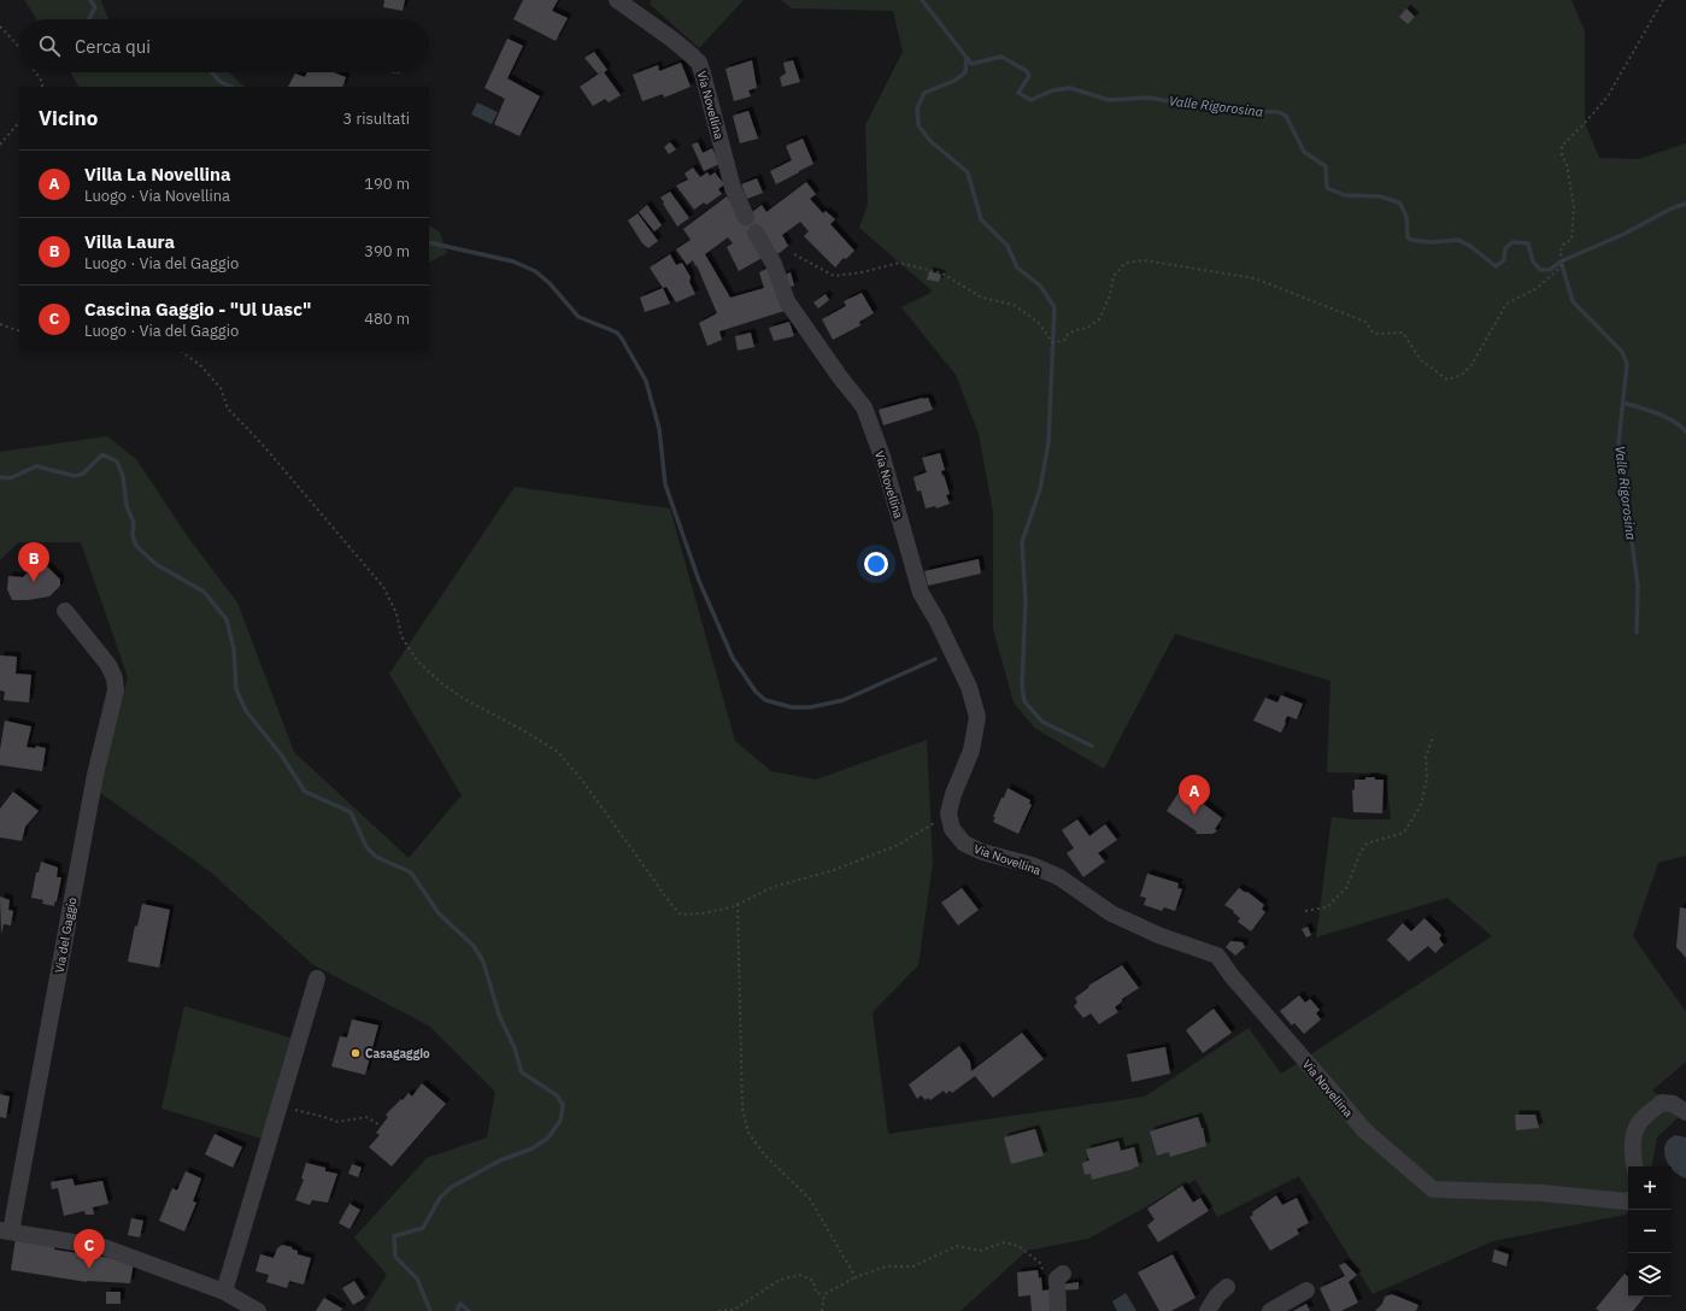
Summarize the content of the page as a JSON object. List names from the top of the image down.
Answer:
{
  "streets": {
    "street": ["Via Novellina", "Via del Gaggio"]
  },
  "water": ["Valle Rigorosina"],
  "places": ["Casagaggio"],
  "page": {
    "search": "Cerca qui",
    "heading": ["Vicino", "3 risultati"],
    "list": [
      {
        "mark": "A",
        "name": "Villa La Novellina",
        "note": "Luogo · Via Novellina",
        "value": "190 m"
      },
      {
        "mark": "B",
        "name": "Villa Laura",
        "note": "Luogo · Via del Gaggio",
        "value": "390 m"
      },
      {
        "mark": "C",
        "name": "Cascina Gaggio - \"Ul Uasc\"",
        "note": "Luogo · Via del Gaggio",
        "value": "480 m"
      }
    ],
    "pins": ["B", "A", "C"],
    "map_buttons": ["+", "−"]
  }
}
